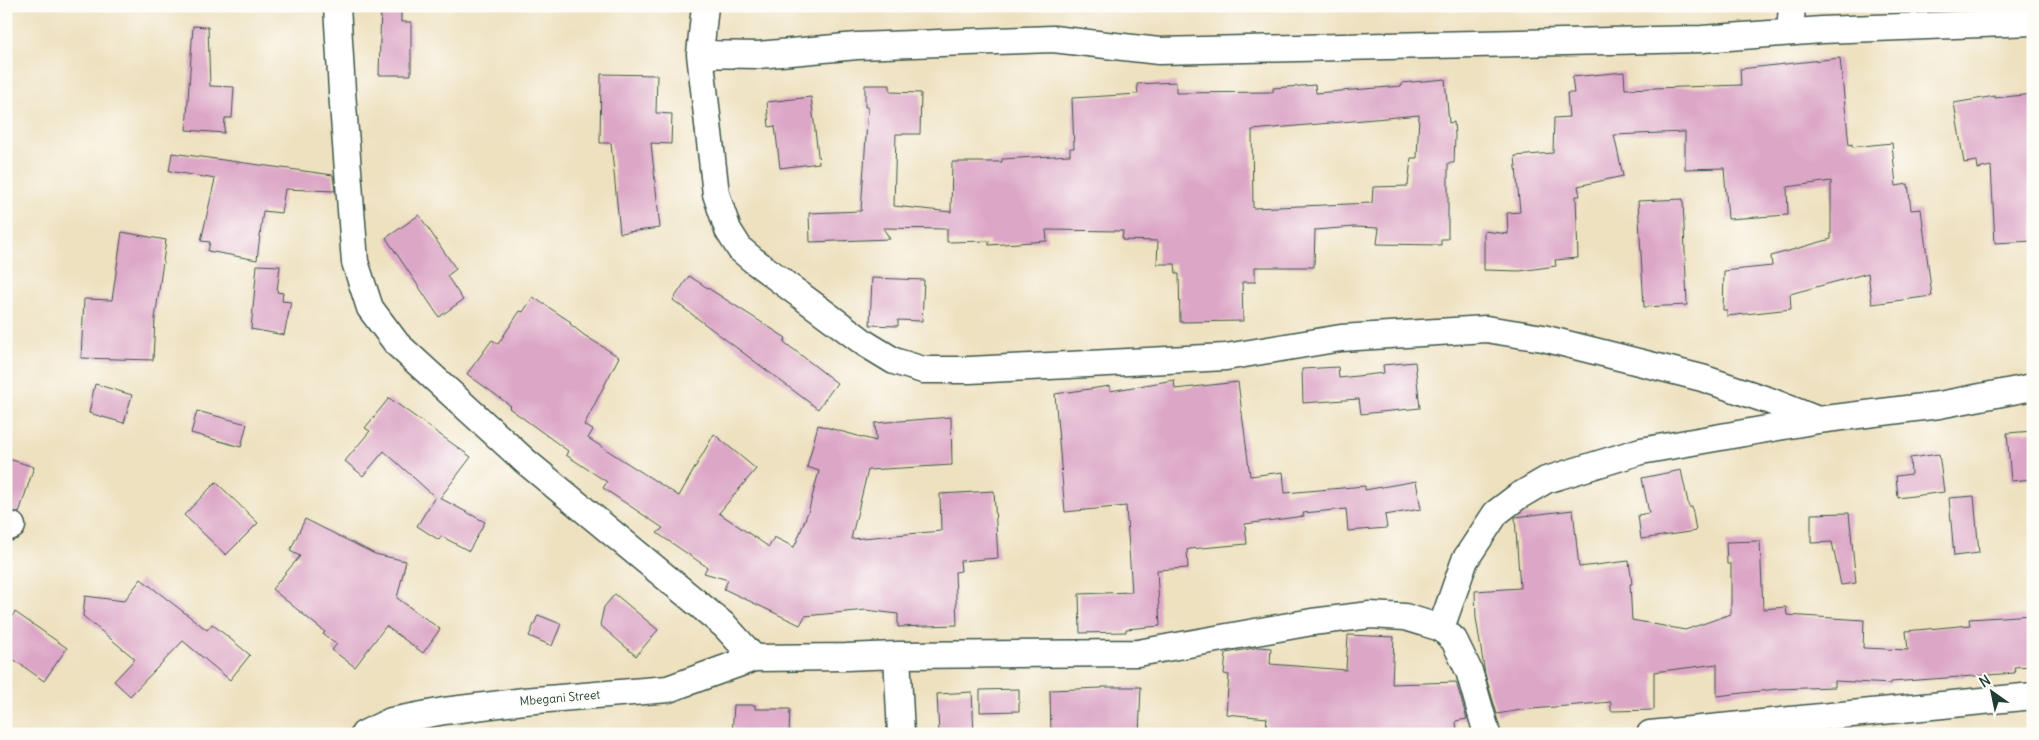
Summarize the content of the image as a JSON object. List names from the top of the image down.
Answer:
{
  "streets": {
    "street": ["Mbegani Street"]
  },
  "north": "top left"
}
